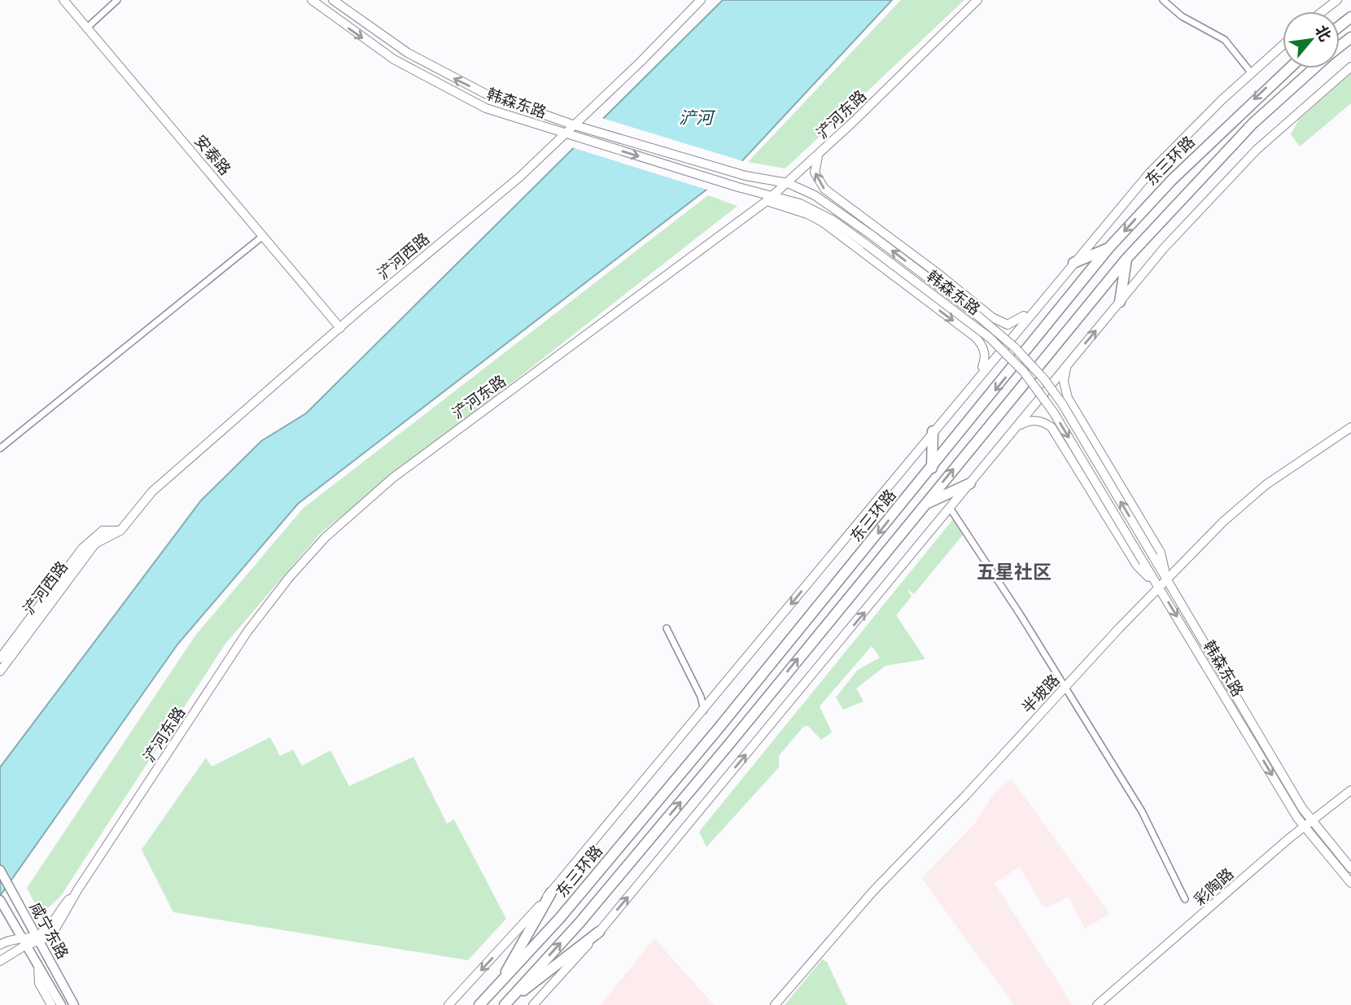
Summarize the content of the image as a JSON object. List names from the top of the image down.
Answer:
{
  "streets": {
    "highway": ["东三环路"],
    "main road": [
      "韩森东路",
      "浐河东路",
      "安泰路",
      "浐河西路",
      "半坡路",
      "彩陶路",
      "咸宁东路"
    ]
  },
  "crossings": [
    ["韩森东路", "浐河东路"],
    ["韩森东路", "浐河西路"],
    ["韩森东路", "半坡路"],
    ["韩森东路", "彩陶路"],
    ["浐河东路", "咸宁东路"],
    ["安泰路", "浐河西路"]
  ],
  "districts": ["五星社区"],
  "water": ["浐河"],
  "north": "top right"
}
